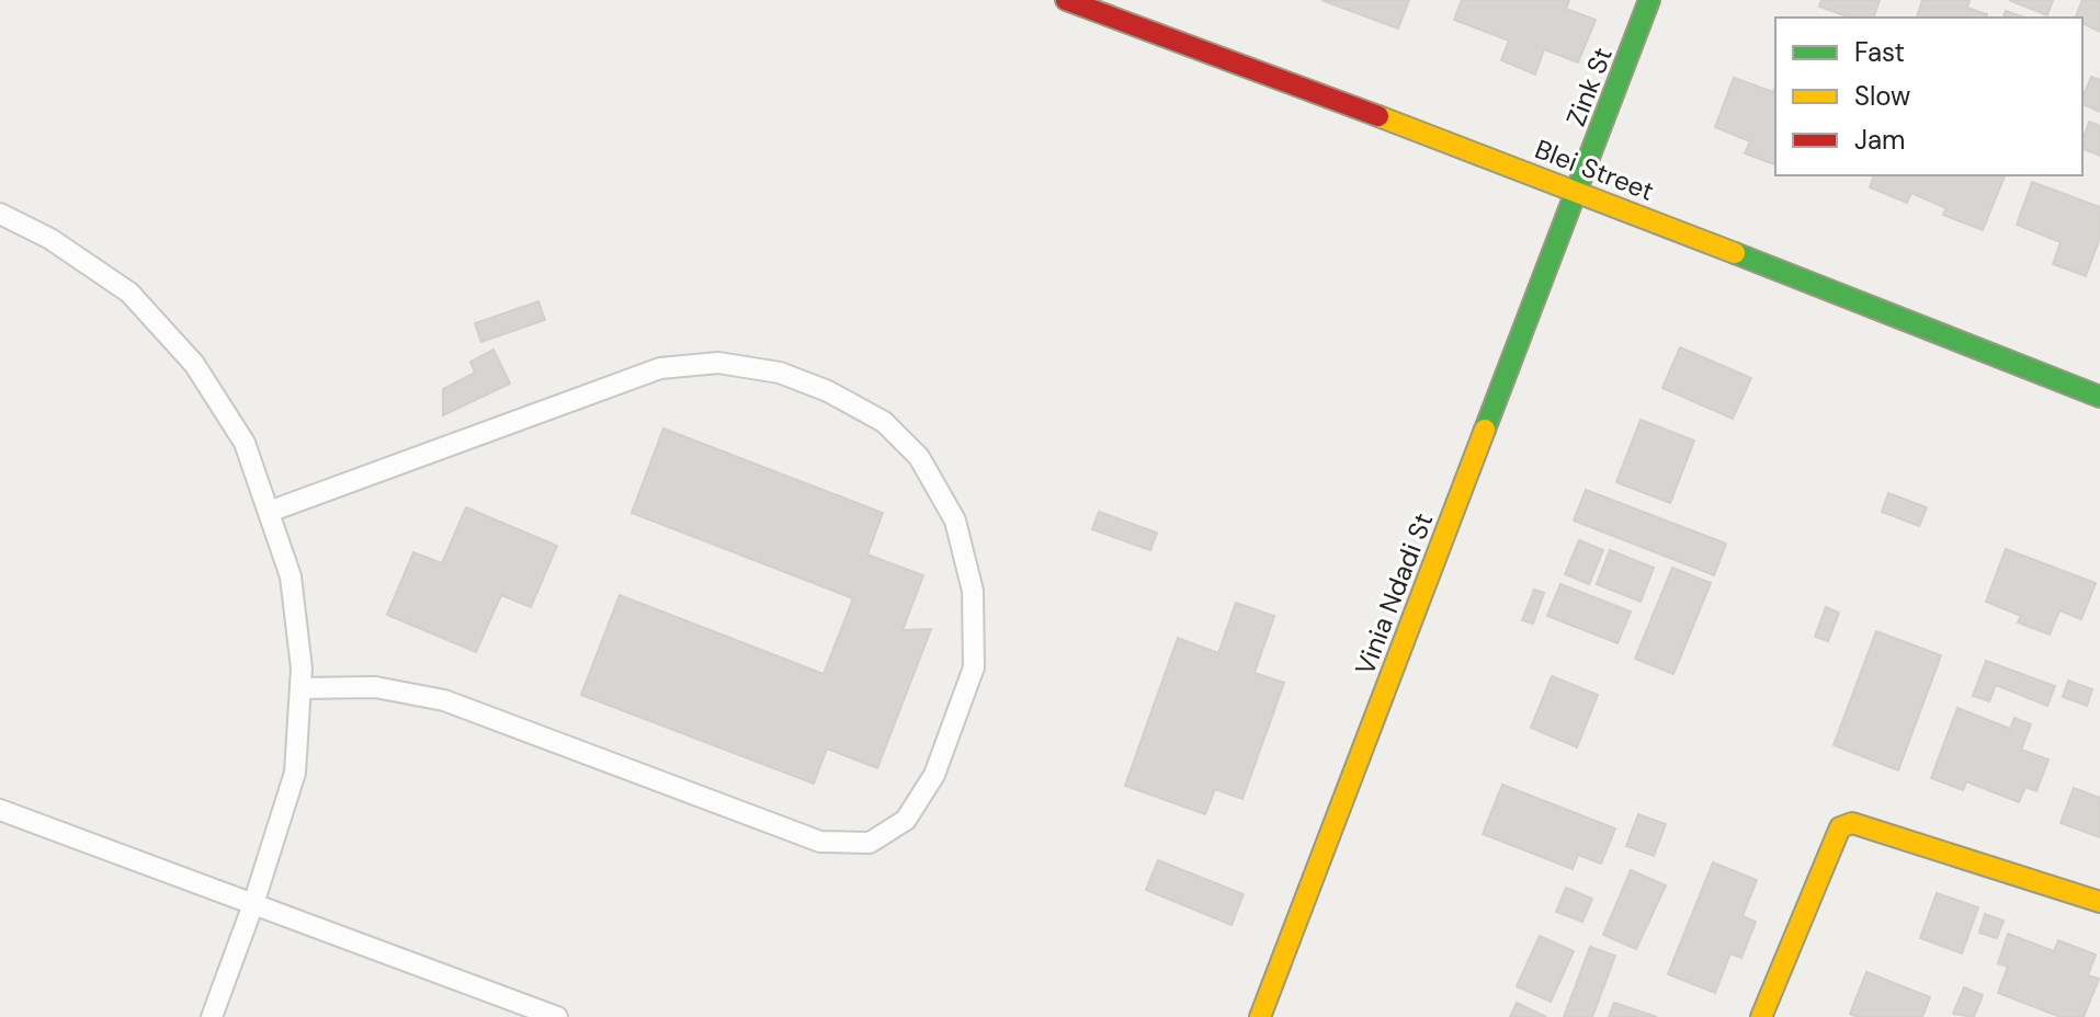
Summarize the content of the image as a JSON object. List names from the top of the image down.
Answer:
{
  "streets": {
    "street": ["Zink St", "Blei Street", "Vinia Ndadi St"]
  },
  "crossings": [
    ["Zink St", "Blei Street"],
    ["Zink St", "Vinia Ndadi St"],
    ["Blei Street", "Vinia Ndadi St"]
  ],
  "legend": ["Fast", "Slow", "Jam"]
}
